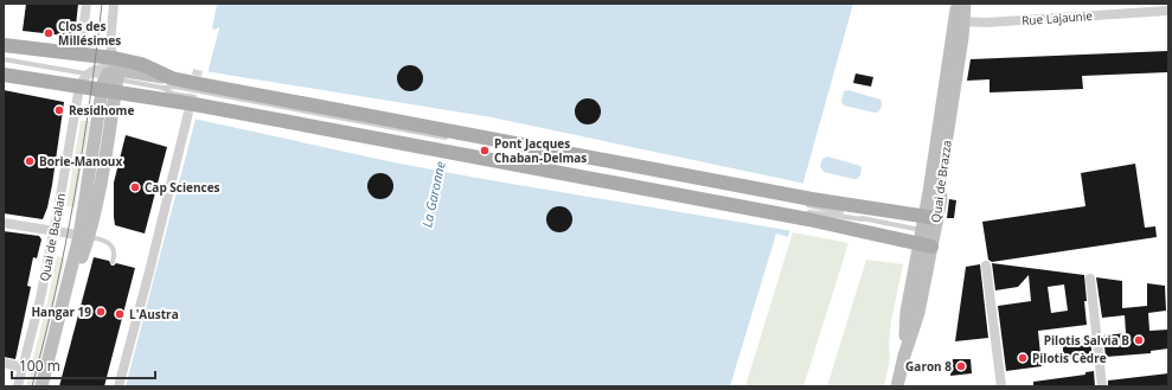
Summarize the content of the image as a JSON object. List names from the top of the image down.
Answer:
{
  "streets": {
    "main road": ["Quai de Brazza", "Quai de Bacalan"],
    "street": ["Rue Lajaunie"]
  },
  "crossings": [
    ["Rue Lajaunie", "Quai de Brazza"]
  ],
  "water": ["La Garonne"],
  "places": [
    "Clos des Millésimes",
    "Residhome",
    "Pont Jacques Chaban-Delmas",
    "Borie-Manoux",
    "Cap Sciences",
    "Hangar 19",
    "L'Austra",
    "Pilotis Salvia B",
    "Pilotis Cèdre",
    "Garon 8"
  ],
  "scale_bar": "100 m"
}
